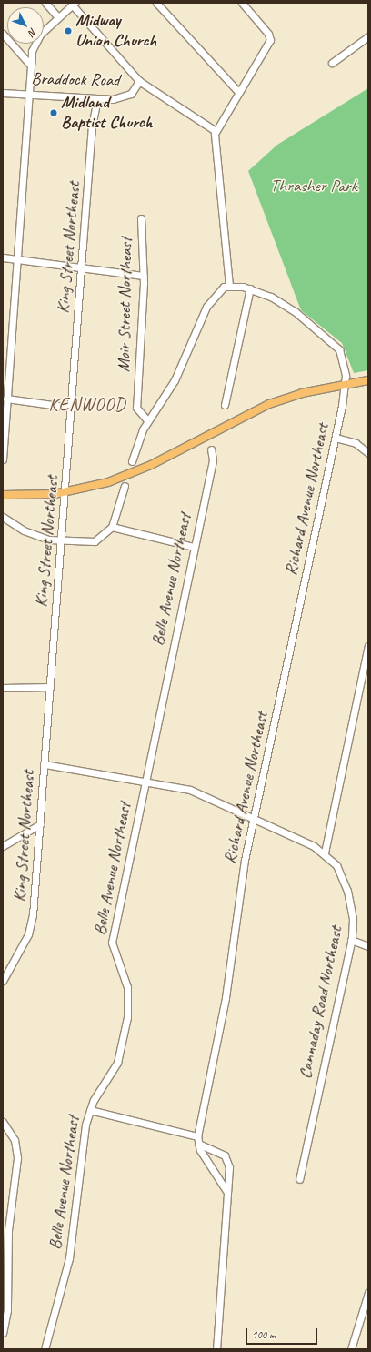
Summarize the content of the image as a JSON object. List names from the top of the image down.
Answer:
{
  "streets": {
    "street": [
      "Braddock Road",
      "King Street Northeast",
      "Moir Street Northeast",
      "Richard Avenue Northeast",
      "Belle Avenue Northeast",
      "Cannaday Road Northeast"
    ]
  },
  "crossings": [
    ["Braddock Road", "King Street Northeast"]
  ],
  "districts": ["KENWOOD"],
  "parks": ["Thrasher Park"],
  "places": ["Midway Union Church", "Midland Baptist Church"],
  "scale_bar": "100 m",
  "north": "bottom right"
}
